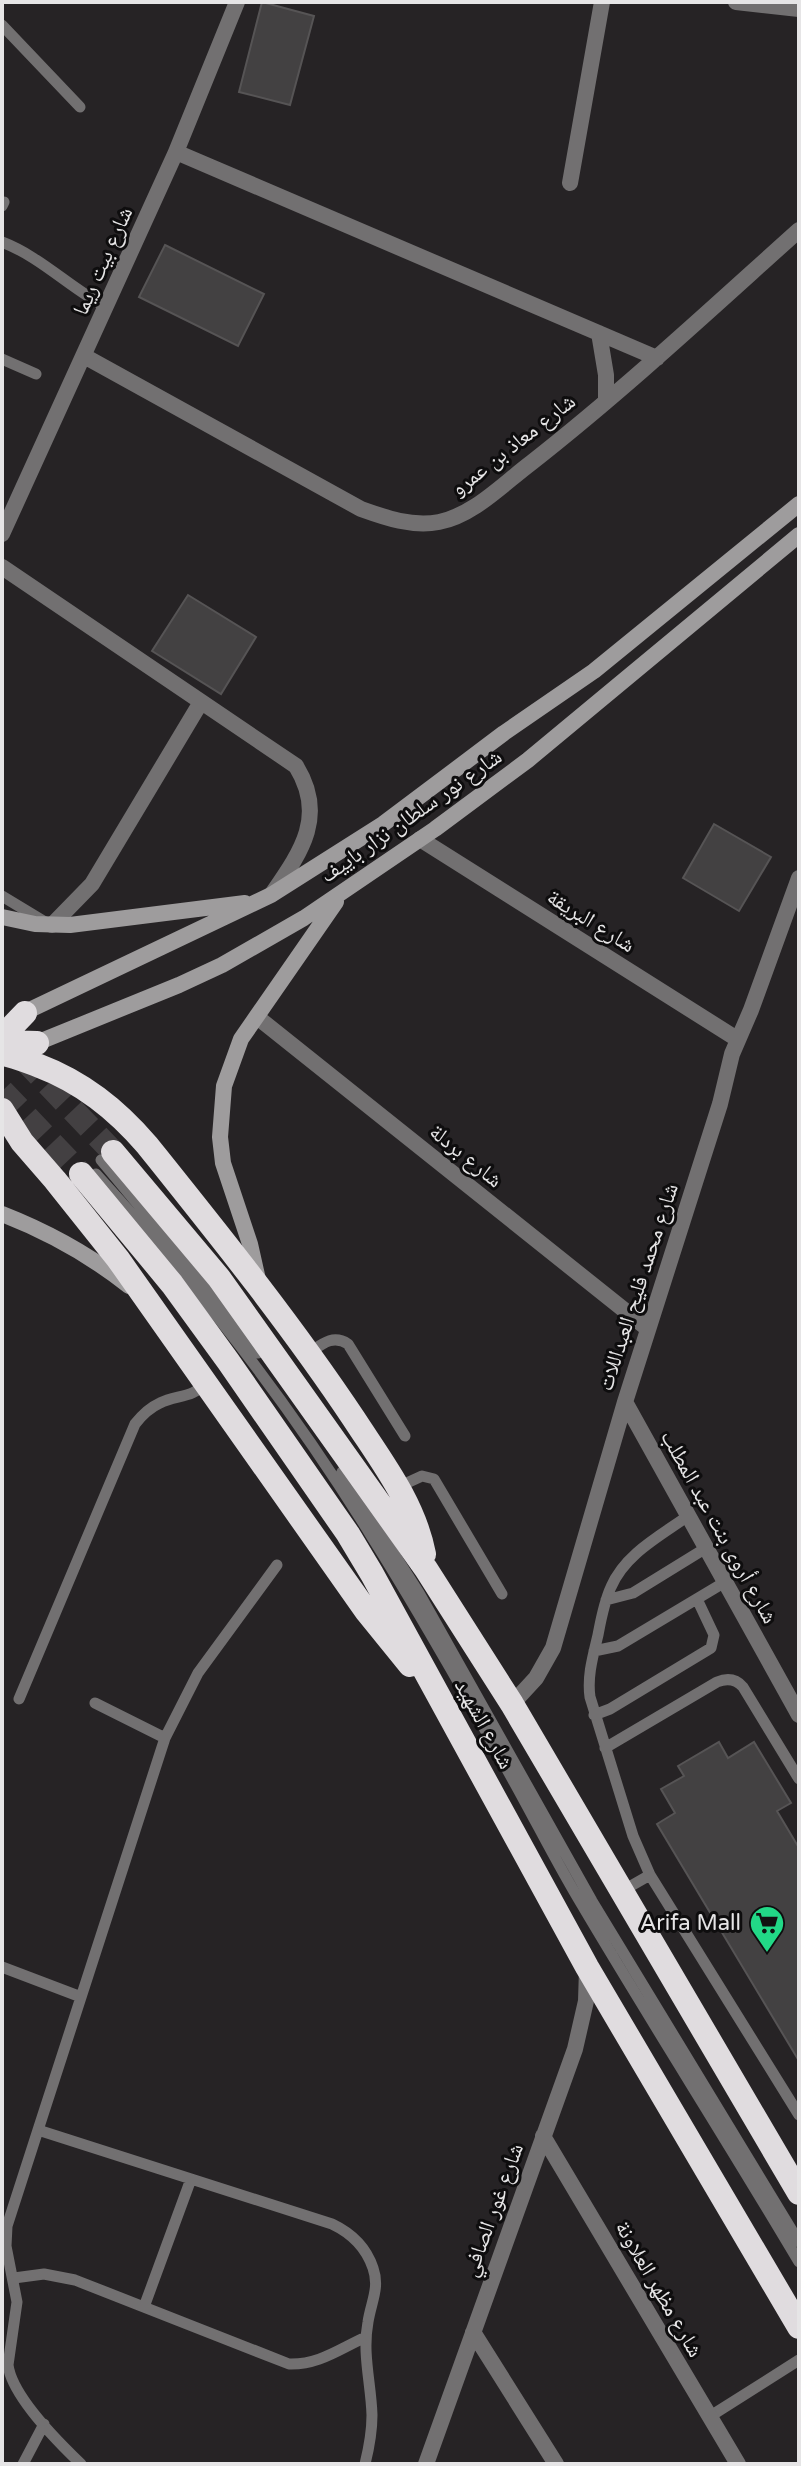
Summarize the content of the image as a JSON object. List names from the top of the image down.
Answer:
{
  "streets": {
    "highway": ["شارع الشهيد"],
    "main road": ["شارع نور سلطان نزار باييف"],
    "street": [
      "شارع بيت ريما",
      "شارع معاذ بن عمرو",
      "شارع البريقة",
      "شارع بردلة",
      "شارع محمد فليح العبداللات",
      "شارع أروى بنت عبد المطلب",
      "شارع غور الصافي",
      "شارع مظهر العلاونة"
    ]
  },
  "crossings": [
    ["شارع بيت ريما", "شارع معاذ بن عمرو"],
    ["شارع نور سلطان نزار باييف", "شارع البريقة"],
    ["شارع البريقة", "شارع محمد فليح العبداللات"],
    ["شارع بردلة", "شارع محمد فليح العبداللات"],
    ["شارع محمد فليح العبداللات", "شارع أروى بنت عبد المطلب"],
    ["شارع محمد فليح العبداللات", "شارع الشهيد"],
    ["شارع الشهيد", "شارع غور الصافي"],
    ["شارع غور الصافي", "شارع مظهر العلاونة"]
  ],
  "places": {
    "supermarket": ["Arifa Mall"]
  }
}
